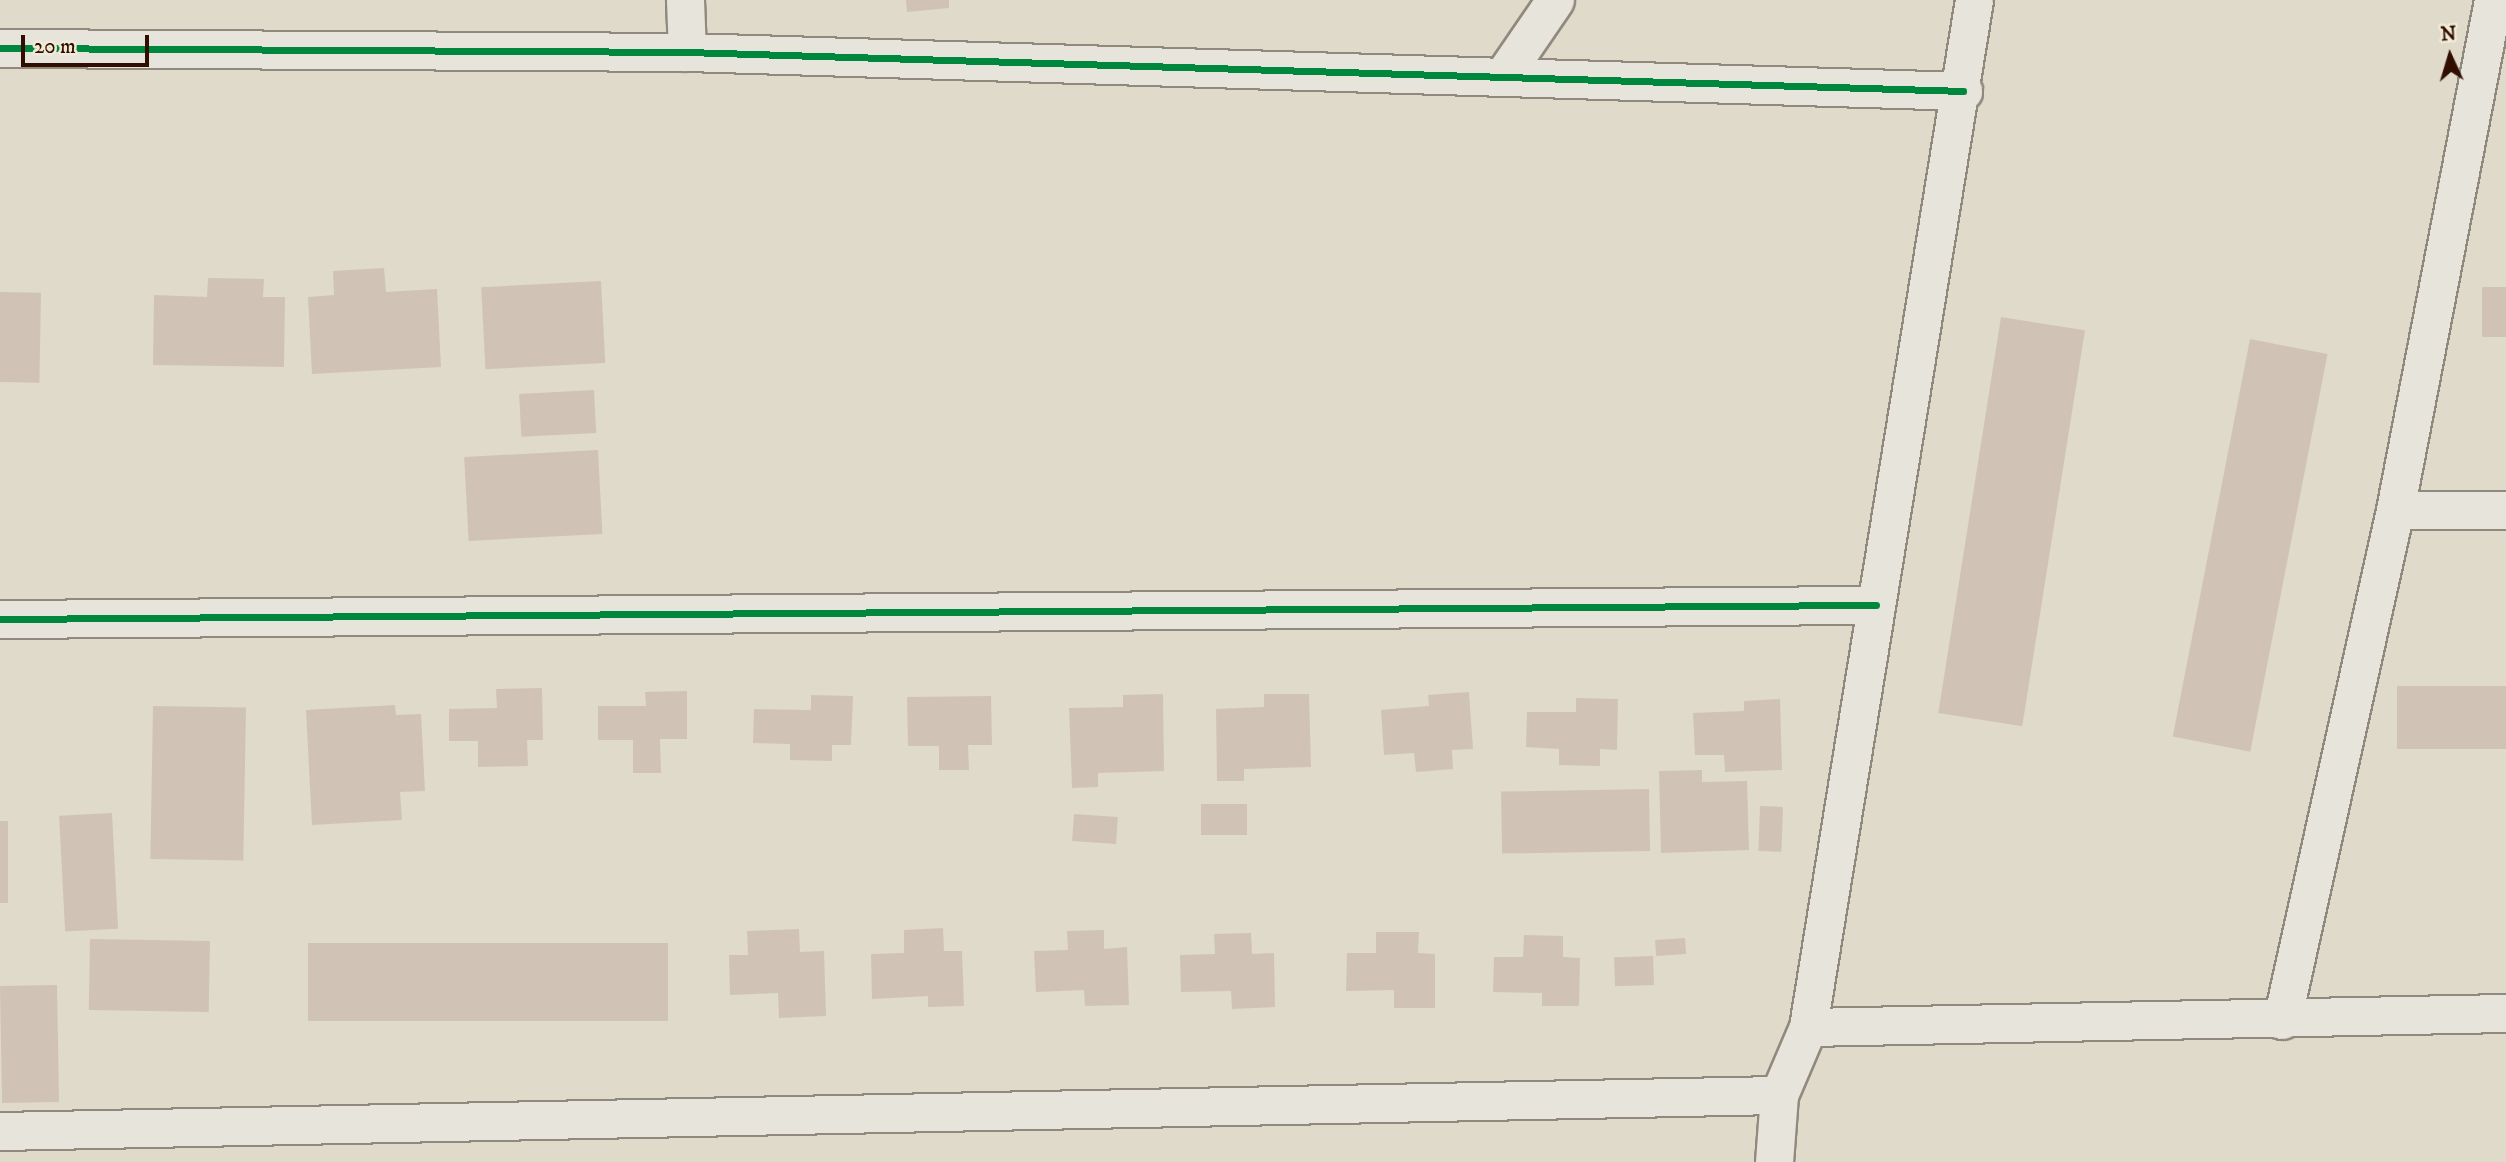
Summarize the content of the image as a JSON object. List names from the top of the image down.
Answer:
{
  "scale_bar": "20 m",
  "north": "top"
}
